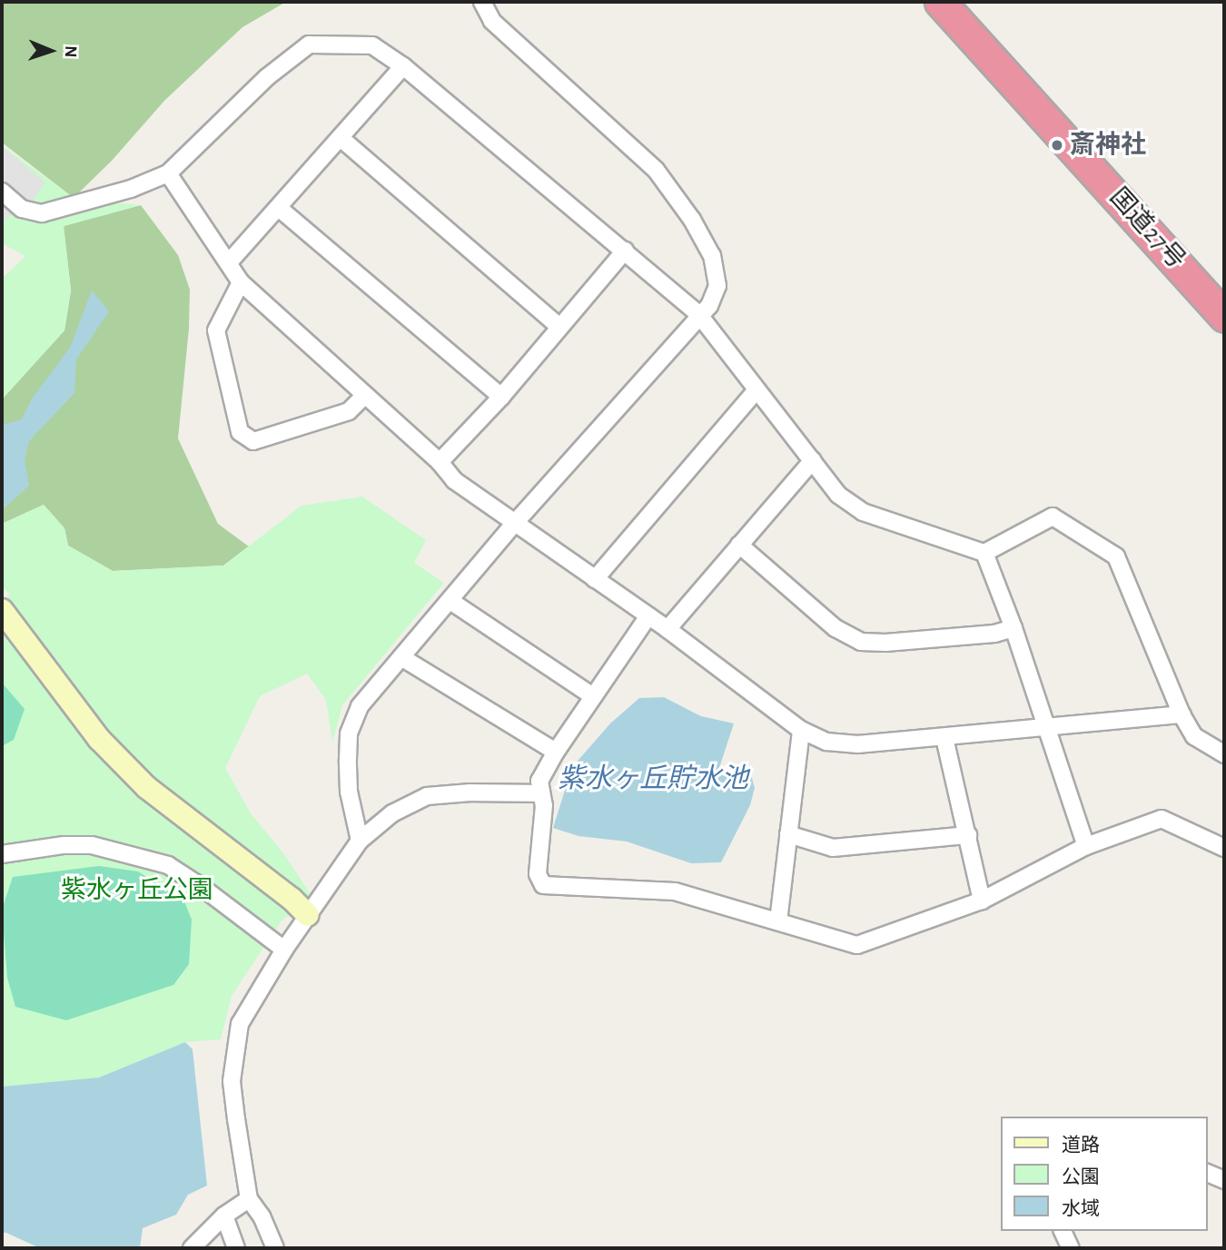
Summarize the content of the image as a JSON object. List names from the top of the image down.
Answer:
{
  "streets": {
    "highway": ["国道27号"]
  },
  "water": ["紫水ヶ丘貯水池"],
  "parks": ["紫水ヶ丘公園"],
  "places": ["斎神社"],
  "legend": ["道路", "公園", "水域"],
  "north": "right"
}
